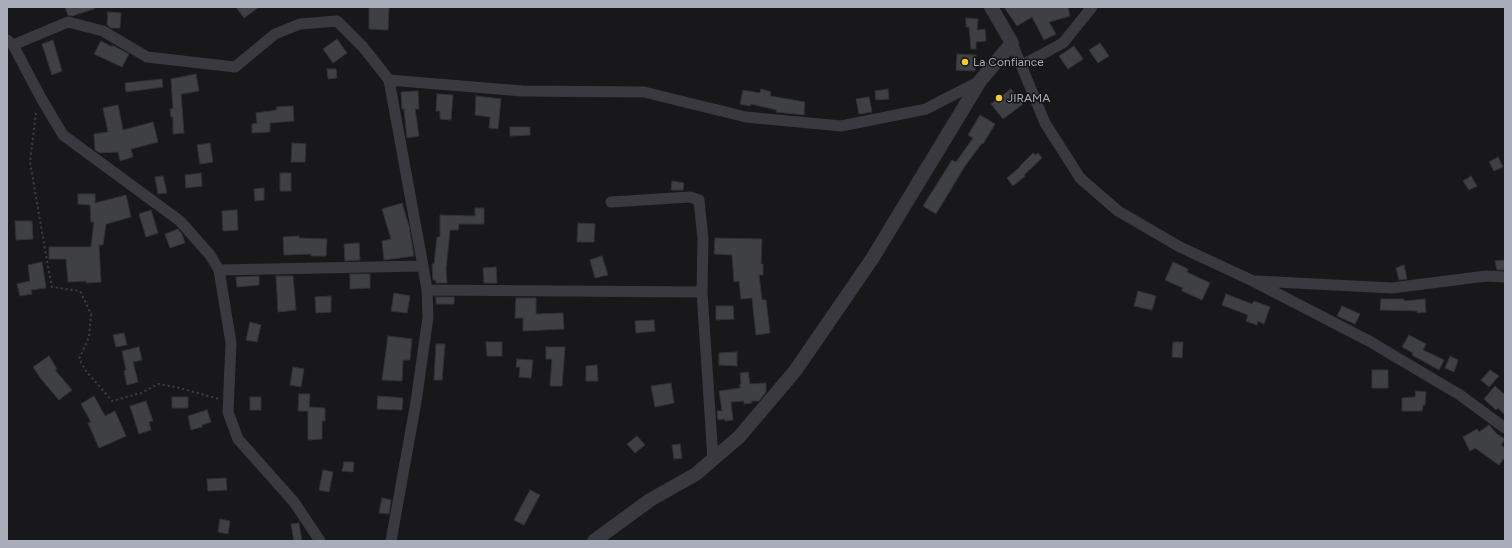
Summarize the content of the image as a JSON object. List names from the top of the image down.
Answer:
{
  "places": ["La Confiance", "JIRAMA"]
}
